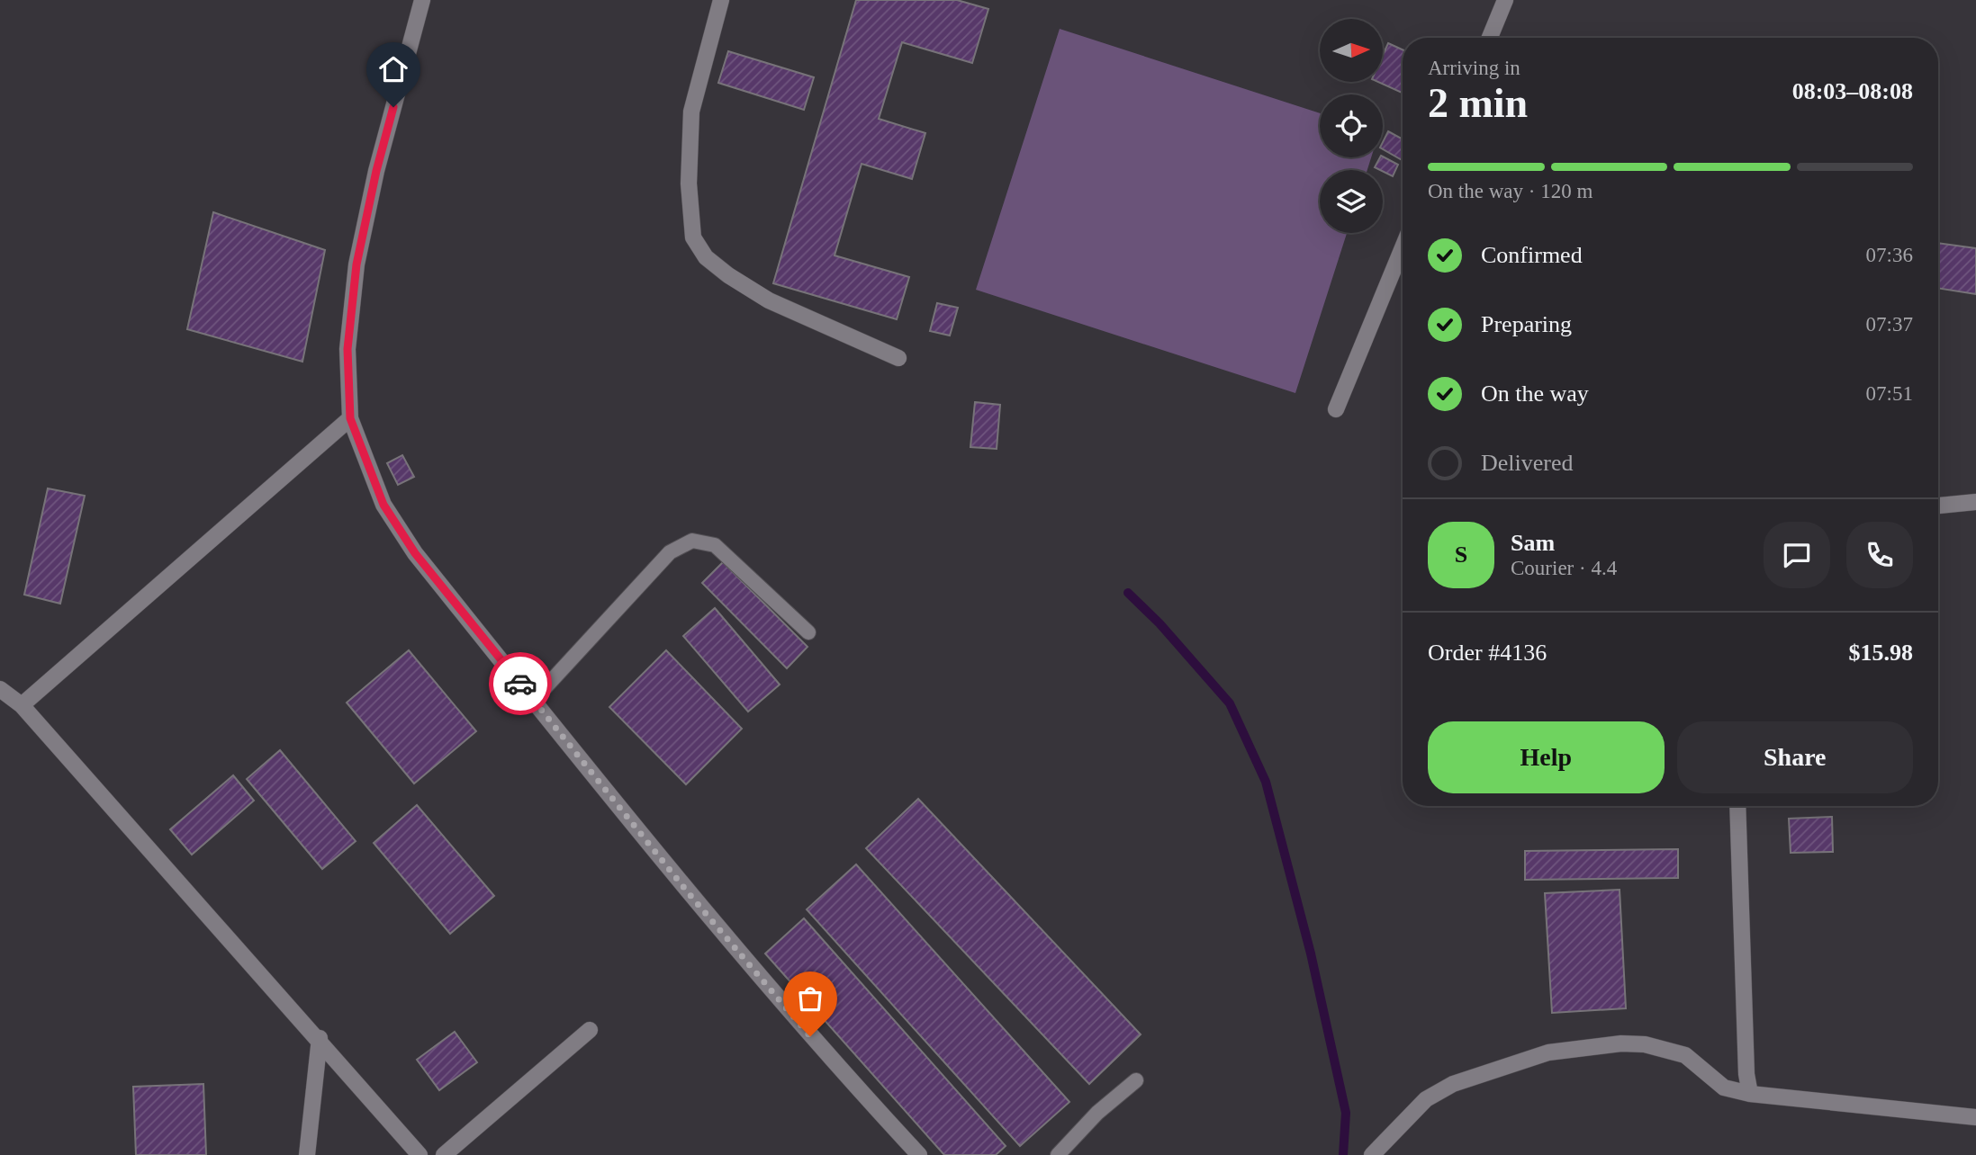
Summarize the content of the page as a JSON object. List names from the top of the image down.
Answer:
{
  "north": "right",
  "page": {
    "heading": ["2 min", "Arriving in", "08:03–08:08"],
    "panel": [
      "Sam",
      "Courier · 4.4",
      "Order #4136",
      "$15.98"
    ],
    "bar": "On the way · 120 m",
    "list": [
      ["Confirmed", "07:36"],
      ["Preparing", "07:37"],
      ["On the way", "07:51"],
      "Delivered"
    ],
    "round": "S",
    "buttons": ["Help", "Share"]
  }
}
